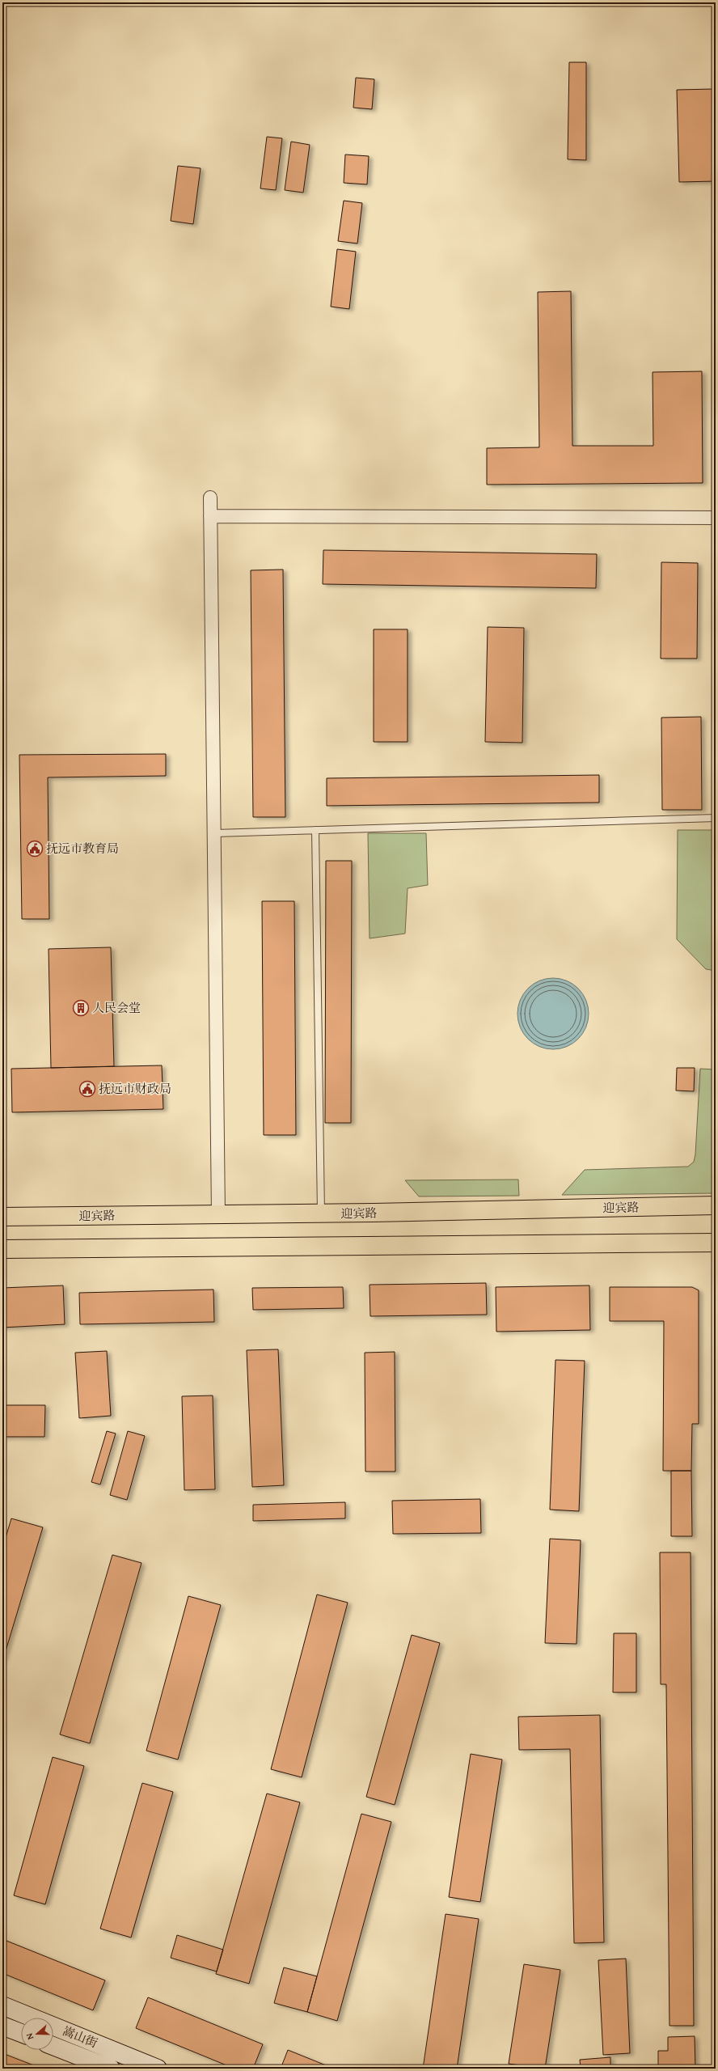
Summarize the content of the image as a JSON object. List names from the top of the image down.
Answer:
{
  "streets": {
    "main road": ["迎宾路", "嵩山街"]
  },
  "places": {
    "public building": ["抚远市教育局", "抚远市财政局"],
    "building": ["人民会堂"]
  },
  "north": "left"
}
